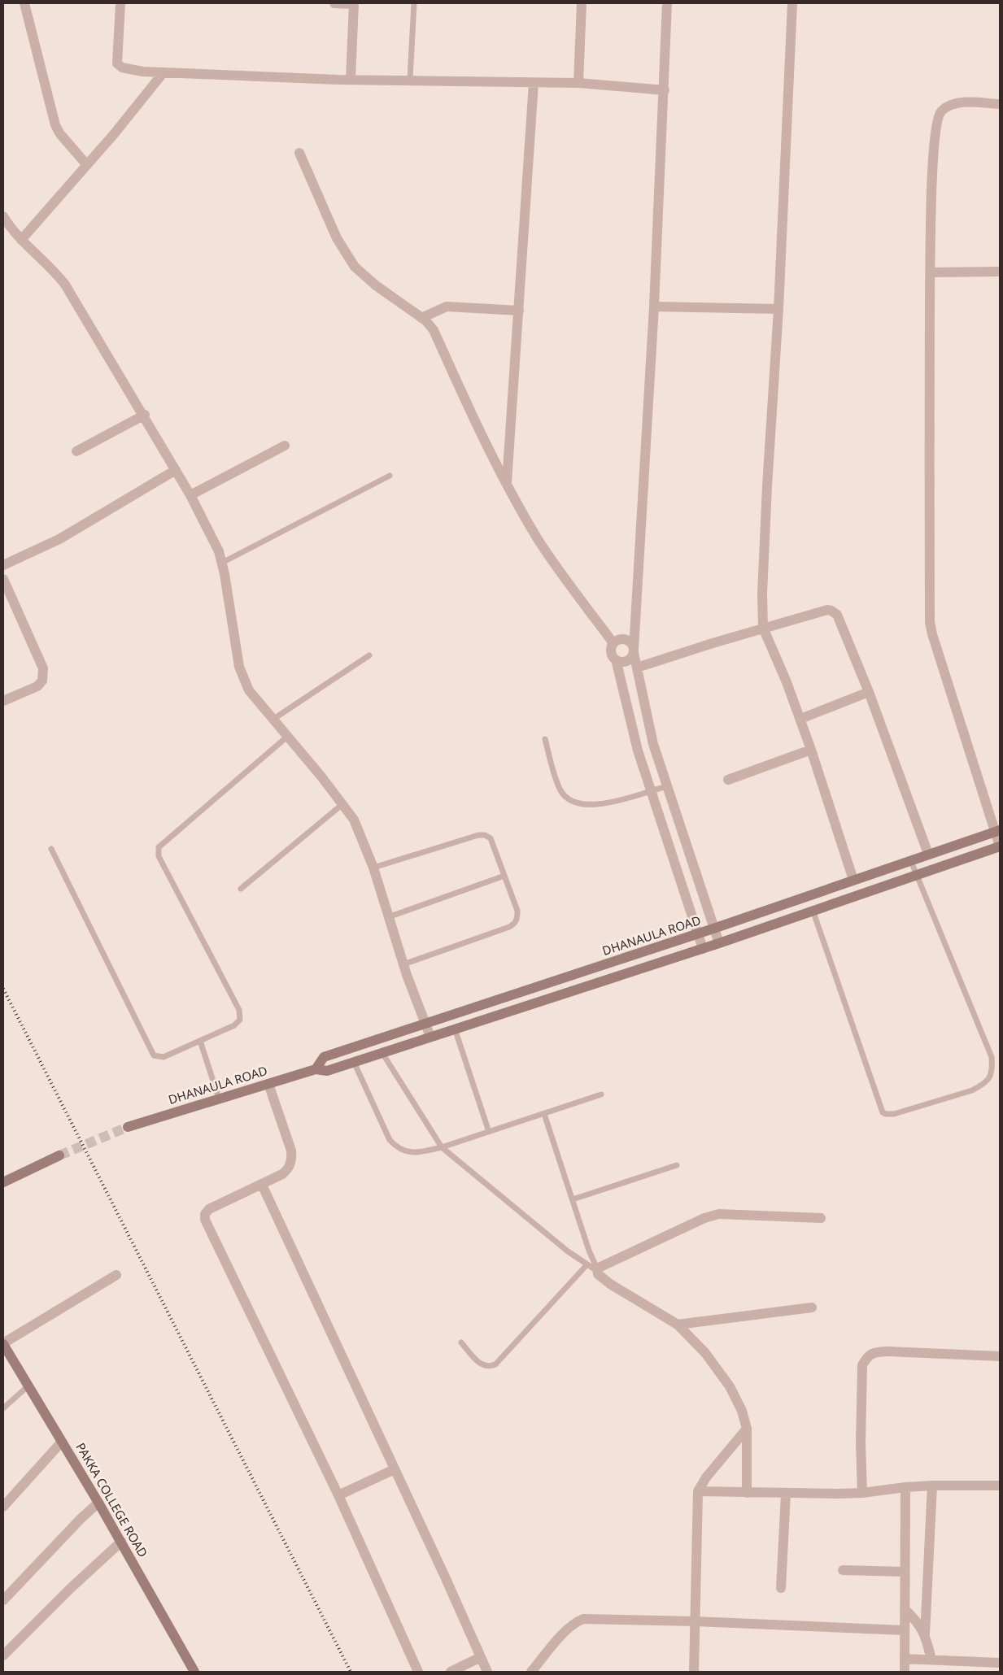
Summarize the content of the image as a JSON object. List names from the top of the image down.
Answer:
{
  "streets": {
    "street": ["DHANAULA ROAD", "PAKKA COLLEGE ROAD"]
  }
}
